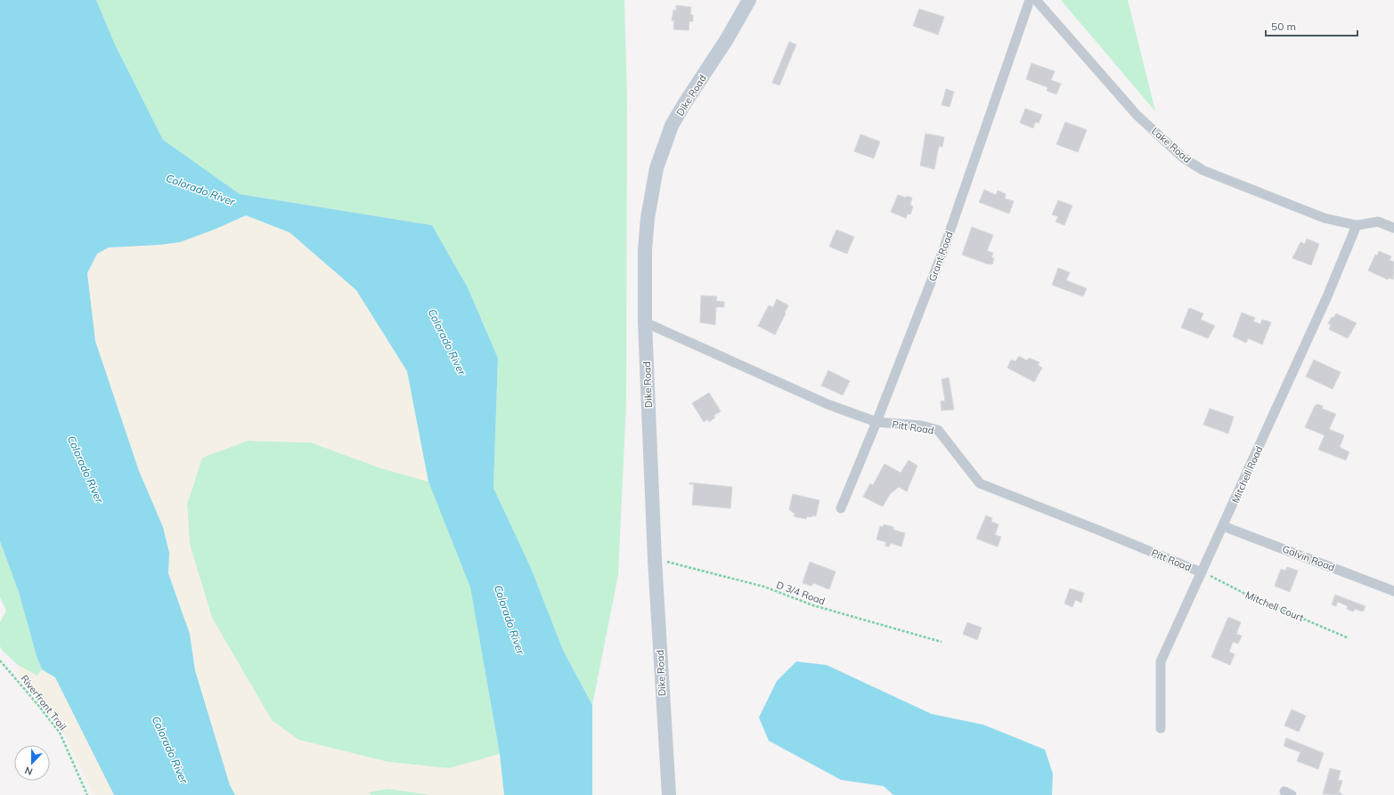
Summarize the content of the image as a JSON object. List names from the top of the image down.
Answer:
{
  "streets": {
    "street": [
      "Dike Road",
      "Lake Road",
      "Grant Road",
      "Pitt Road",
      "Mitchell Road",
      "Galvin Road"
    ],
    "path": ["D 3/4 Road", "Mitchell Court", "Riverfront Trail"]
  },
  "crossings": [
    ["Dike Road", "Pitt Road"],
    ["Dike Road", "D 3/4 Road"],
    ["Lake Road", "Mitchell Road"],
    ["Grant Road", "Pitt Road"],
    ["Pitt Road", "Mitchell Road"],
    ["Pitt Road", "Mitchell Court"],
    ["Mitchell Road", "Galvin Road"],
    ["Mitchell Road", "Mitchell Court"]
  ],
  "water": ["Colorado River"],
  "scale_bar": "50 m",
  "north": "bottom"
}
